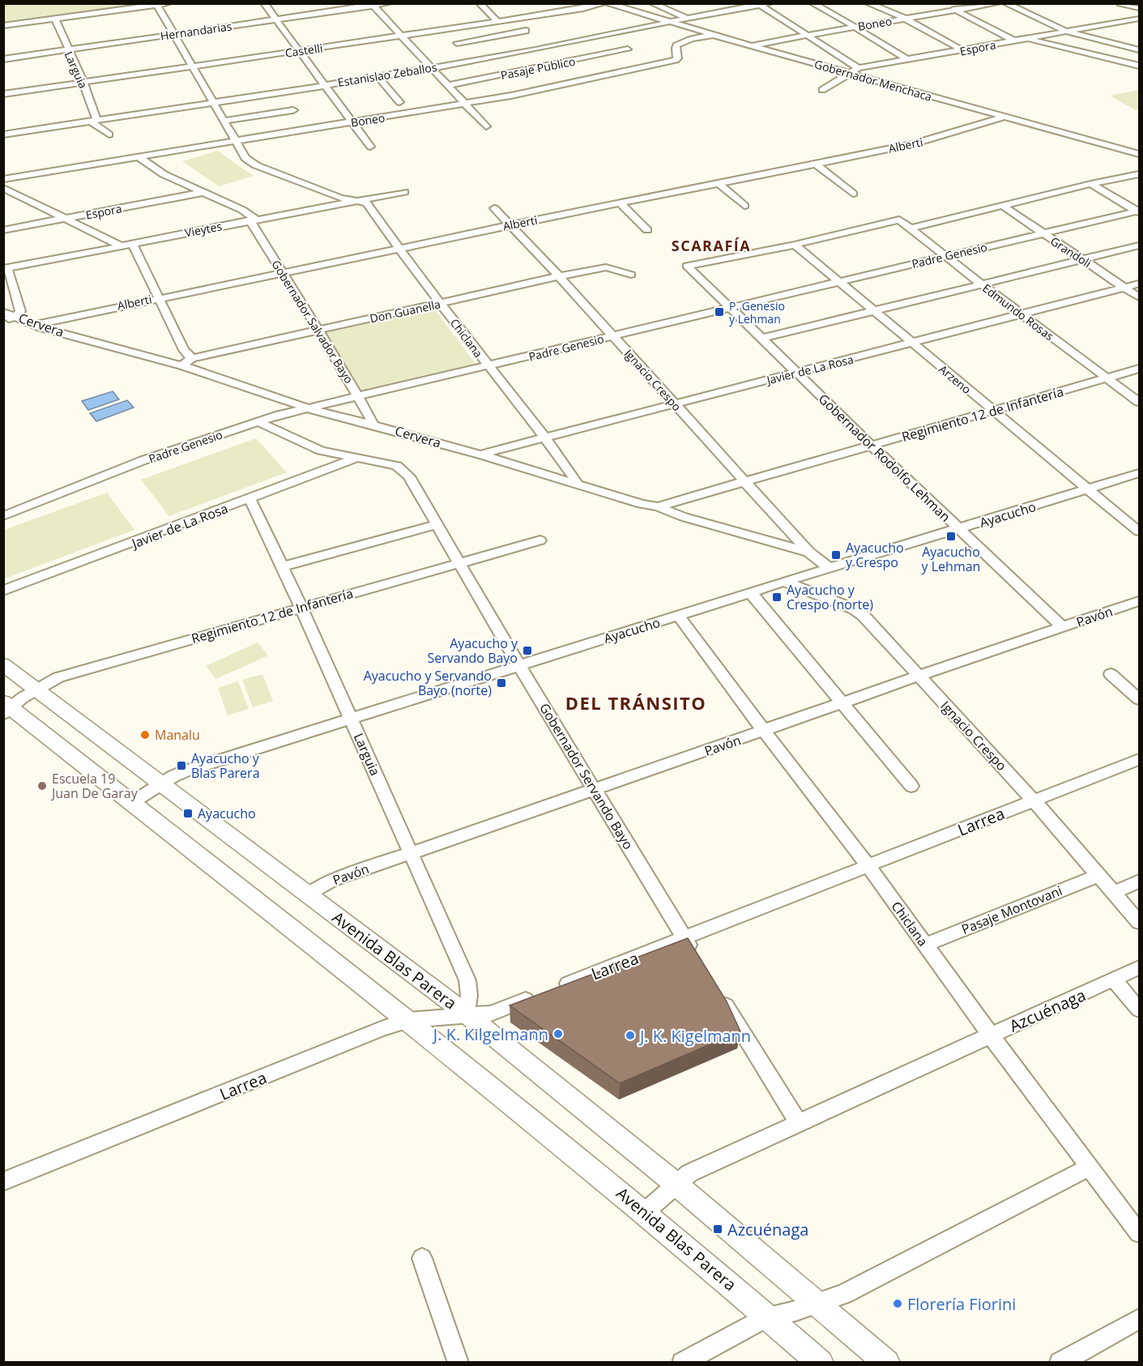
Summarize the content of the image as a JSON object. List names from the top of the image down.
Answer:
{
  "streets": {
    "main road": ["Avenida Blas Parera"],
    "street": [
      "Boneo",
      "Hernandarias",
      "Espora",
      "Castelli",
      "Pasaje Publico",
      "Larguia",
      "Estanislao Zeballos",
      "Gobernador Menchaca",
      "Alberti",
      "Vieytes",
      "Grandoli",
      "Padre Genesio",
      "Don Guanella",
      "Edmundo Rosas",
      "Gobernador Salvador Bayo",
      "Cervera",
      "Chiclana",
      "Javier de La Rosa",
      "Arzeno",
      "Ignacio Crespo",
      "Regimiento 12 de Infantería",
      "Gobernador Rodolfo Lehman",
      "Ayacucho",
      "Pavón",
      "Gobernador Servando Bayo",
      "Larrea",
      "Pasaje Montovani",
      "Azcuénaga"
    ]
  },
  "crossings": [
    ["Boneo", "Gobernador Menchaca"],
    ["Boneo", "Gobernador Salvador Bayo"],
    ["Boneo", "Chiclana"],
    ["Hernandarias", "Larguia"],
    ["Espora", "Gobernador Menchaca"],
    ["Espora", "Gobernador Salvador Bayo"],
    ["Castelli", "Larguia"],
    ["Larguia", "Estanislao Zeballos"],
    ["Larguia", "Javier de La Rosa"],
    ["Larguia", "Regimiento 12 de Infantería"],
    ["Larguia", "Ayacucho"],
    ["Larguia", "Pavón"],
    ["Larguia", "Larrea"],
    ["Larguia", "Avenida Blas Parera"],
    ["Estanislao Zeballos", "Gobernador Menchaca"],
    ["Gobernador Menchaca", "Alberti"],
    ["Alberti", "Gobernador Salvador Bayo"],
    ["Alberti", "Cervera"],
    ["Alberti", "Chiclana"],
    ["Alberti", "Ignacio Crespo"],
    ["Vieytes", "Gobernador Salvador Bayo"],
    ["Vieytes", "Chiclana"],
    ["Grandoli", "Padre Genesio"],
    ["Grandoli", "Javier de La Rosa"],
    ["Padre Genesio", "Edmundo Rosas"],
    ["Padre Genesio", "Gobernador Salvador Bayo"],
    ["Padre Genesio", "Cervera"],
    ["Padre Genesio", "Chiclana"],
    ["Padre Genesio", "Arzeno"],
    ["Padre Genesio", "Ignacio Crespo"],
    ["Padre Genesio", "Gobernador Rodolfo Lehman"],
    ["Padre Genesio", "Gobernador Servando Bayo"],
    ["Don Guanella", "Gobernador Salvador Bayo"],
    ["Don Guanella", "Cervera"],
    ["Don Guanella", "Chiclana"],
    ["Don Guanella", "Ignacio Crespo"],
    ["Edmundo Rosas", "Javier de La Rosa"],
    ["Edmundo Rosas", "Arzeno"],
    ["Edmundo Rosas", "Regimiento 12 de Infantería"],
    ["Edmundo Rosas", "Gobernador Rodolfo Lehman"],
    ["Gobernador Salvador Bayo", "Cervera"],
    ["Cervera", "Chiclana"],
    ["Cervera", "Javier de La Rosa"],
    ["Cervera", "Ignacio Crespo"],
    ["Cervera", "Regimiento 12 de Infantería"],
    ["Cervera", "Ayacucho"],
    ["Chiclana", "Javier de La Rosa"],
    ["Chiclana", "Ayacucho"],
    ["Chiclana", "Pavón"],
    ["Chiclana", "Larrea"],
    ["Chiclana", "Pasaje Montovani"],
    ["Chiclana", "Azcuénaga"],
    ["Javier de La Rosa", "Arzeno"],
    ["Javier de La Rosa", "Ignacio Crespo"],
    ["Javier de La Rosa", "Gobernador Rodolfo Lehman"],
    ["Javier de La Rosa", "Gobernador Servando Bayo"],
    ["Arzeno", "Regimiento 12 de Infantería"],
    ["Arzeno", "Gobernador Rodolfo Lehman"],
    ["Arzeno", "Ayacucho"],
    ["Ignacio Crespo", "Regimiento 12 de Infantería"],
    ["Ignacio Crespo", "Ayacucho"],
    ["Ignacio Crespo", "Pavón"],
    ["Ignacio Crespo", "Larrea"],
    ["Ignacio Crespo", "Pasaje Montovani"],
    ["Regimiento 12 de Infantería", "Gobernador Rodolfo Lehman"],
    ["Regimiento 12 de Infantería", "Gobernador Servando Bayo"],
    ["Regimiento 12 de Infantería", "Avenida Blas Parera"],
    ["Gobernador Rodolfo Lehman", "Ayacucho"],
    ["Gobernador Rodolfo Lehman", "Pavón"],
    ["Ayacucho", "Gobernador Servando Bayo"],
    ["Ayacucho", "Avenida Blas Parera"],
    ["Pavón", "Gobernador Servando Bayo"],
    ["Pavón", "Avenida Blas Parera"],
    ["Gobernador Servando Bayo", "Larrea"],
    ["Larrea", "Avenida Blas Parera"],
    ["Avenida Blas Parera", "Azcuénaga"]
  ],
  "districts": ["SCARAFÍA", "DEL TRÁNSITO"],
  "places": {
    "transit": [
      "P. Genesio y Lehman",
      "Ayacucho y Lehman",
      "Ayacucho y Crespo",
      "Ayacucho y Crespo (norte)",
      "Ayacucho y Servando Bayo",
      "Ayacucho y Servando Bayo (norte)",
      "Ayacucho y Blas Parera",
      "Ayacucho",
      "Azcuénaga"
    ],
    "other": [
      "Manalu",
      "Escuela 19 Juan De Garay",
      "J. K. Kilgelmann",
      "J. K. Kigelmann",
      "Florería Fiorini"
    ]
  }
}
